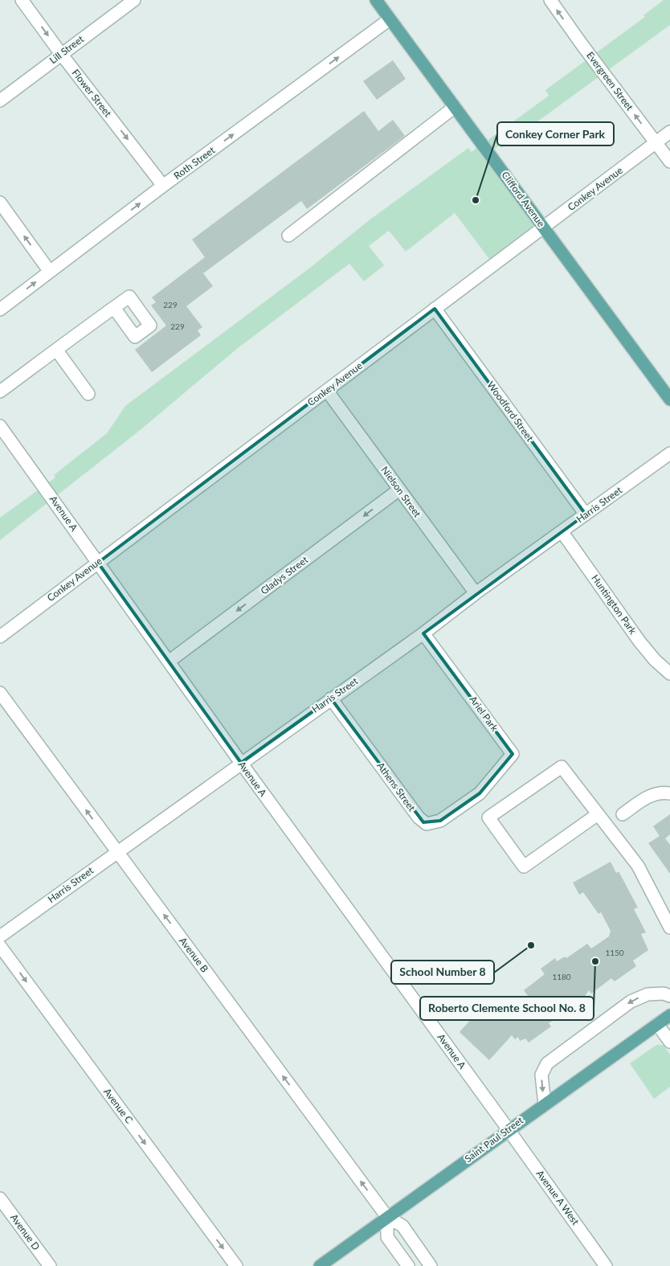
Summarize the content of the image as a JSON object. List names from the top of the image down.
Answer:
{
  "streets": {
    "main road": ["Clifford Avenue", "Saint Paul Street"],
    "street": [
      "Lill Street",
      "Evergreen Street",
      "Flower Street",
      "Roth Street",
      "Conkey Avenue",
      "Woodford Street",
      "Nielson Street",
      "Harris Street",
      "Avenue A",
      "Gladys Street",
      "Huntington Park",
      "Ariel Park",
      "Athens Street",
      "Avenue B",
      "Avenue C",
      "Avenue A West",
      "Avenue D"
    ]
  },
  "crossings": [
    ["Lill Street", "Flower Street"],
    ["Evergreen Street", "Conkey Avenue"],
    ["Flower Street", "Roth Street"],
    ["Roth Street", "Clifford Avenue"],
    ["Conkey Avenue", "Clifford Avenue"],
    ["Conkey Avenue", "Woodford Street"],
    ["Conkey Avenue", "Nielson Street"],
    ["Conkey Avenue", "Avenue A"],
    ["Woodford Street", "Harris Street"],
    ["Nielson Street", "Harris Street"],
    ["Nielson Street", "Gladys Street"],
    ["Harris Street", "Avenue A"],
    ["Harris Street", "Huntington Park"],
    ["Harris Street", "Ariel Park"],
    ["Harris Street", "Athens Street"],
    ["Harris Street", "Avenue B"],
    ["Avenue A", "Gladys Street"],
    ["Avenue A", "Saint Paul Street"],
    ["Avenue A", "Avenue A West"],
    ["Ariel Park", "Athens Street"],
    ["Avenue B", "Saint Paul Street"],
    ["Saint Paul Street", "Avenue A West"]
  ],
  "one_way": [
    "Evergreen Street",
    "Flower Street",
    "Roth Street",
    "Gladys Street",
    "Avenue B",
    "Avenue C"
  ],
  "places": ["Conkey Corner Park", "School Number 8", "Roberto Clemente School No. 8"],
  "house_numbers": [
    "229",
    "229",
    "1150",
    "1180"
  ]
}
